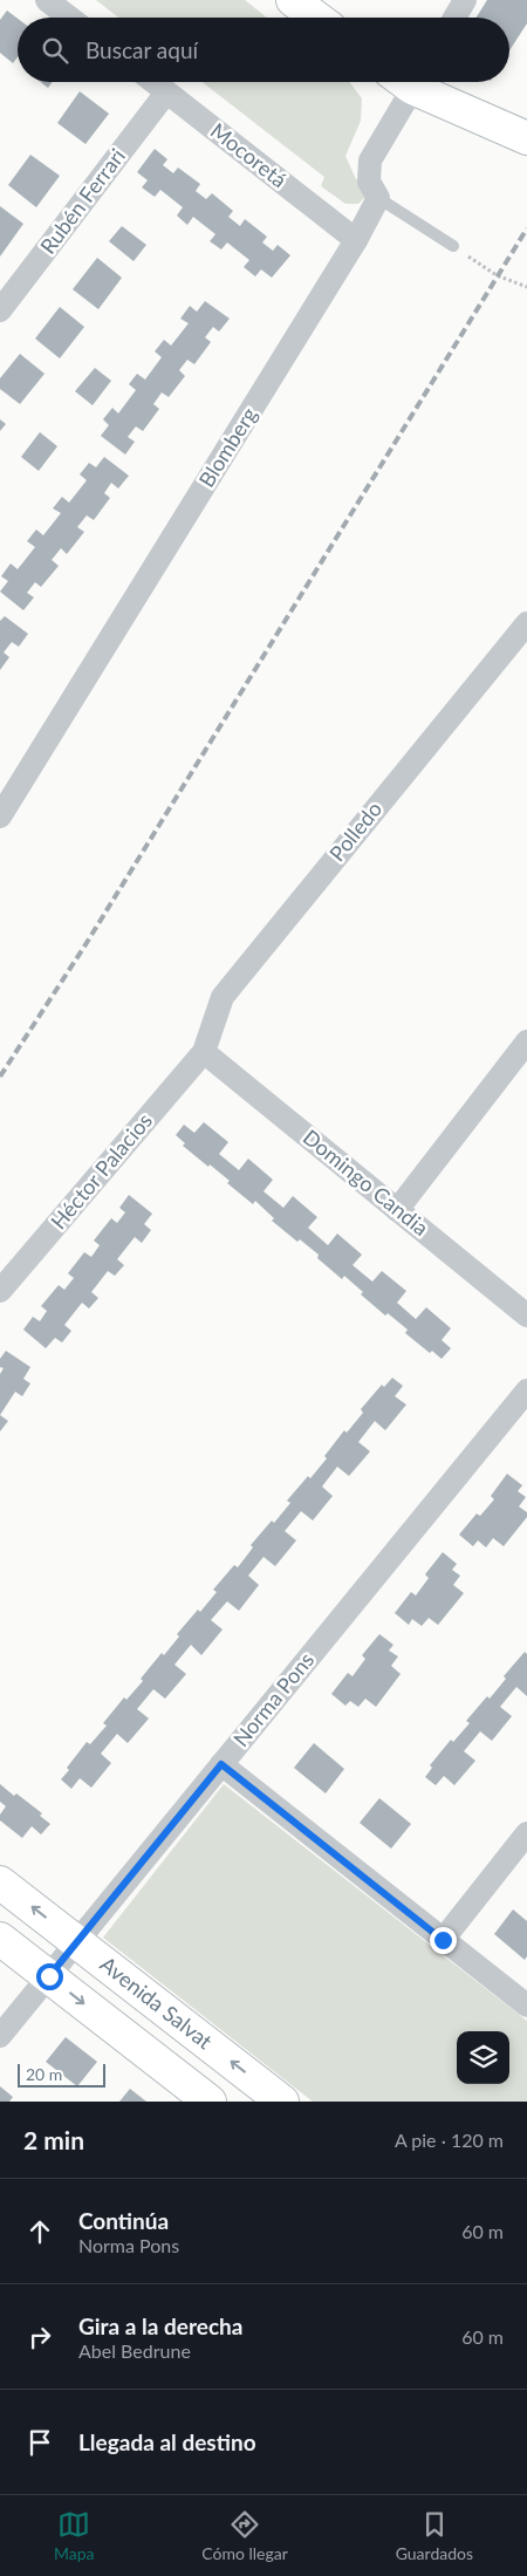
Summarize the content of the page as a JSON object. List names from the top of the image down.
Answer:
{
  "streets": {
    "street": [
      "Mocoretá",
      "Rubén Ferrari",
      "Blomberg",
      "Polledo",
      "Héctor Palacios",
      "Domingo Candia",
      "Norma Pons",
      "Avenida Salvat"
    ]
  },
  "crossings": [
    ["Mocoretá", "Rubén Ferrari"],
    ["Mocoretá", "Blomberg"],
    ["Polledo", "Héctor Palacios"],
    ["Polledo", "Domingo Candia"],
    ["Héctor Palacios", "Domingo Candia"],
    ["Norma Pons", "Avenida Salvat"]
  ],
  "scale_bar": "20 m",
  "page": {
    "search": "Buscar aquí",
    "scale": "20 m",
    "heading": ["2 min", "A pie · 120 m"],
    "list": [
      ["Continúa", "Norma Pons", "60 m"],
      ["Gira a la derecha", "Abel Bedrune", "60 m"],
      "Llegada al destino"
    ],
    "nav": ["Mapa", "Cómo llegar", "Guardados"]
  }
}
